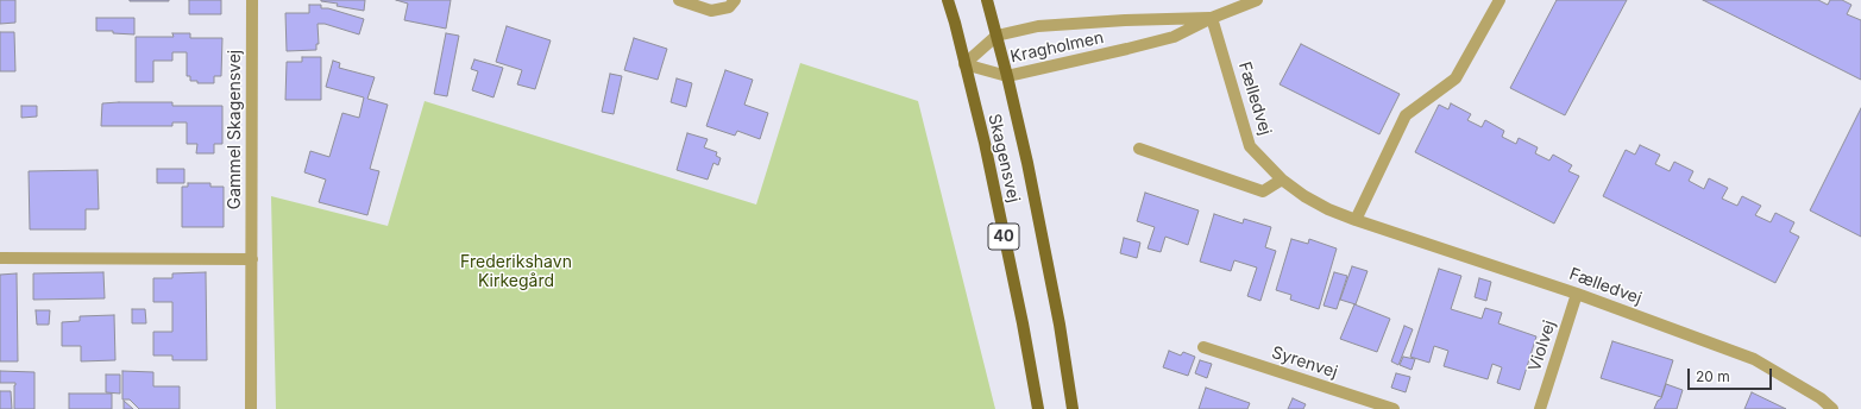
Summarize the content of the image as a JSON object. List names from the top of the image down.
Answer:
{
  "streets": {
    "main road": ["Skagensvej", "40"],
    "street": [
      "Kragholmen",
      "Fælledvej",
      "Gammel Skagensvej",
      "Violvej",
      "Syrenvej"
    ]
  },
  "crossings": [
    ["Kragholmen", "Fælledvej"],
    ["Kragholmen", "Skagensvej"],
    ["Fælledvej", "Violvej"]
  ],
  "parks": ["Frederikshavn Kirkegård"],
  "scale_bar": "20 m"
}
